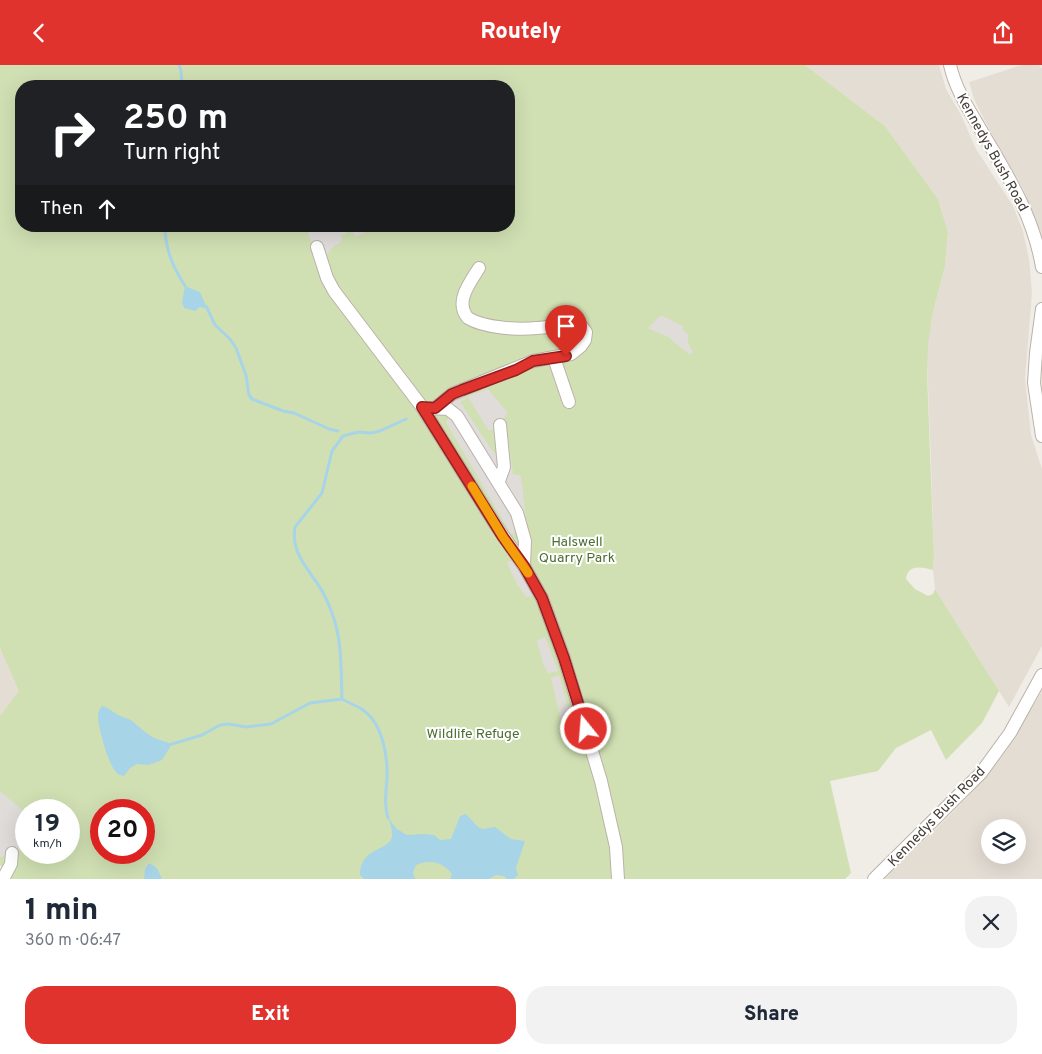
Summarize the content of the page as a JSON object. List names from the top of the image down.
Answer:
{
  "streets": {
    "street": ["Kennedys Bush Road"]
  },
  "parks": ["Halswell Quarry Park", "Wildlife Refuge"],
  "page": {
    "header": "Routely",
    "turn": ["250 m", "Turn right"],
    "then": "Then",
    "speed": "19 km/h",
    "limit": "20",
    "heading": ["1 min", "360 m · 06:47"],
    "buttons": ["Exit", "Share"]
  }
}
